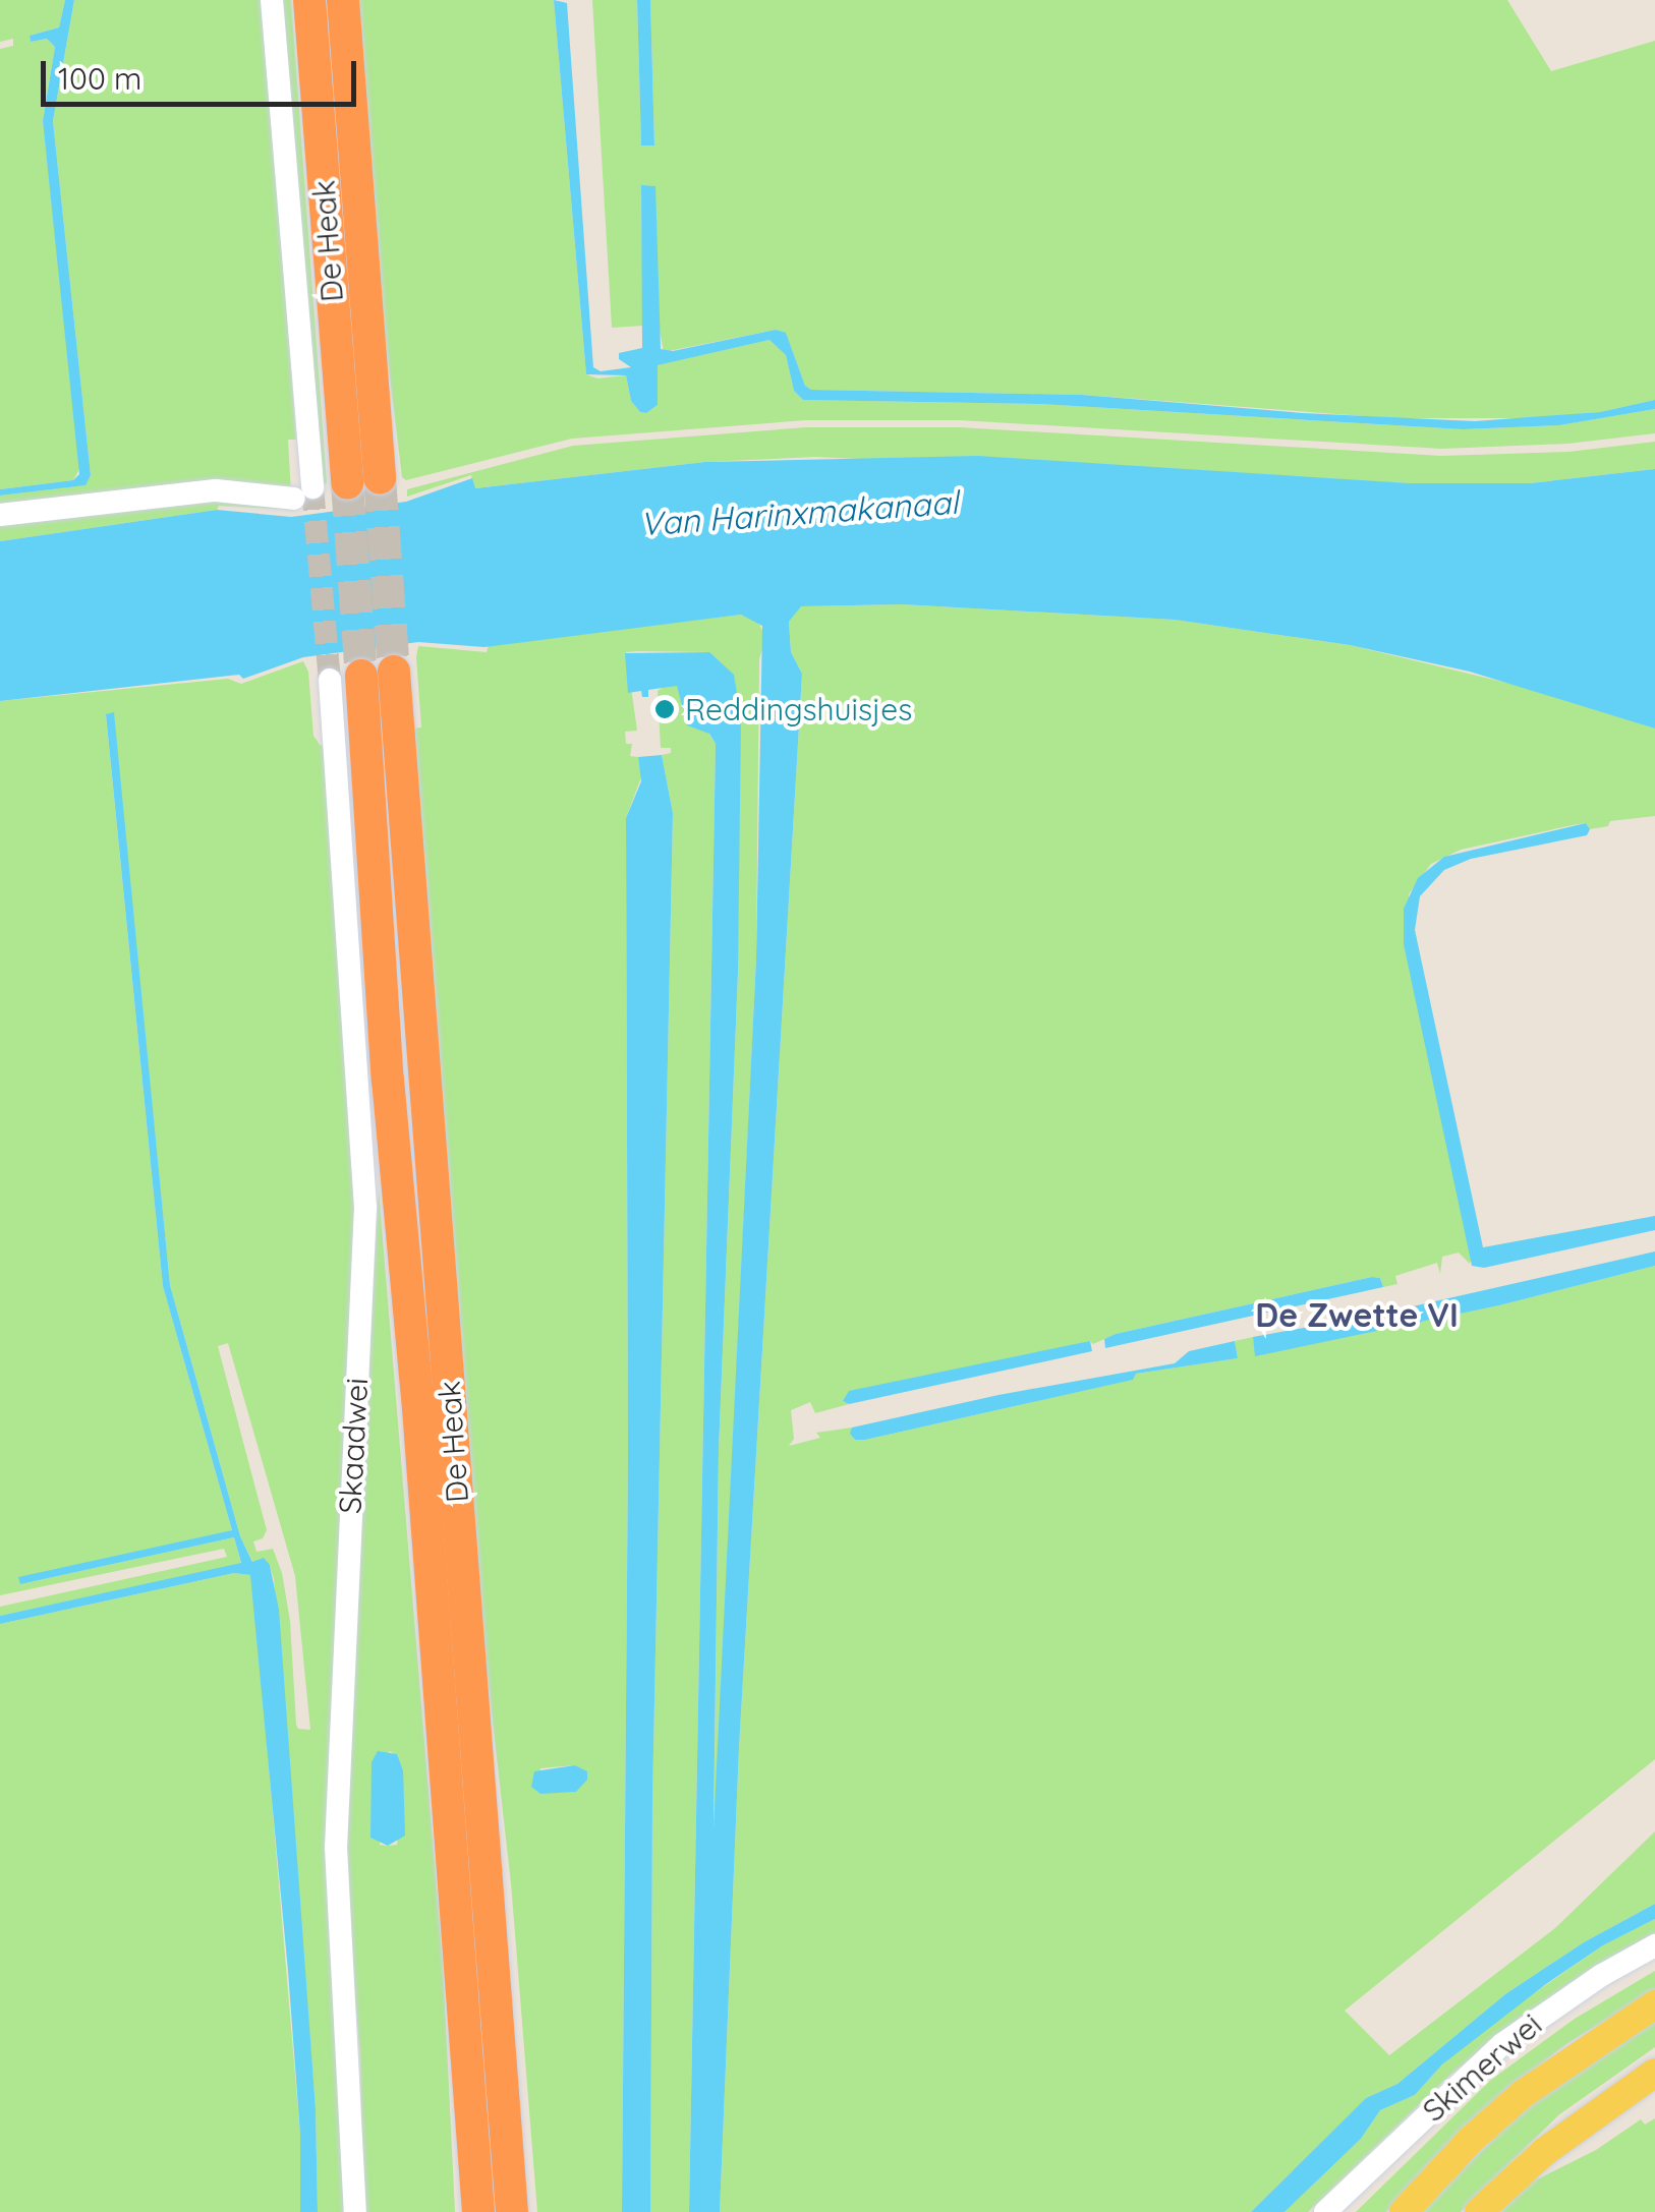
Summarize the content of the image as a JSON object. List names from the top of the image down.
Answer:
{
  "streets": {
    "highway": ["De Heak"],
    "street": ["Skaadwei", "Skimerwei"]
  },
  "crossings": [
    ["De Heak", "Skaadwei"]
  ],
  "districts": ["De Zwette VI"],
  "water": ["Van Harinxmakanaal"],
  "places": ["Reddingshuisjes"],
  "scale_bar": "100 m"
}
